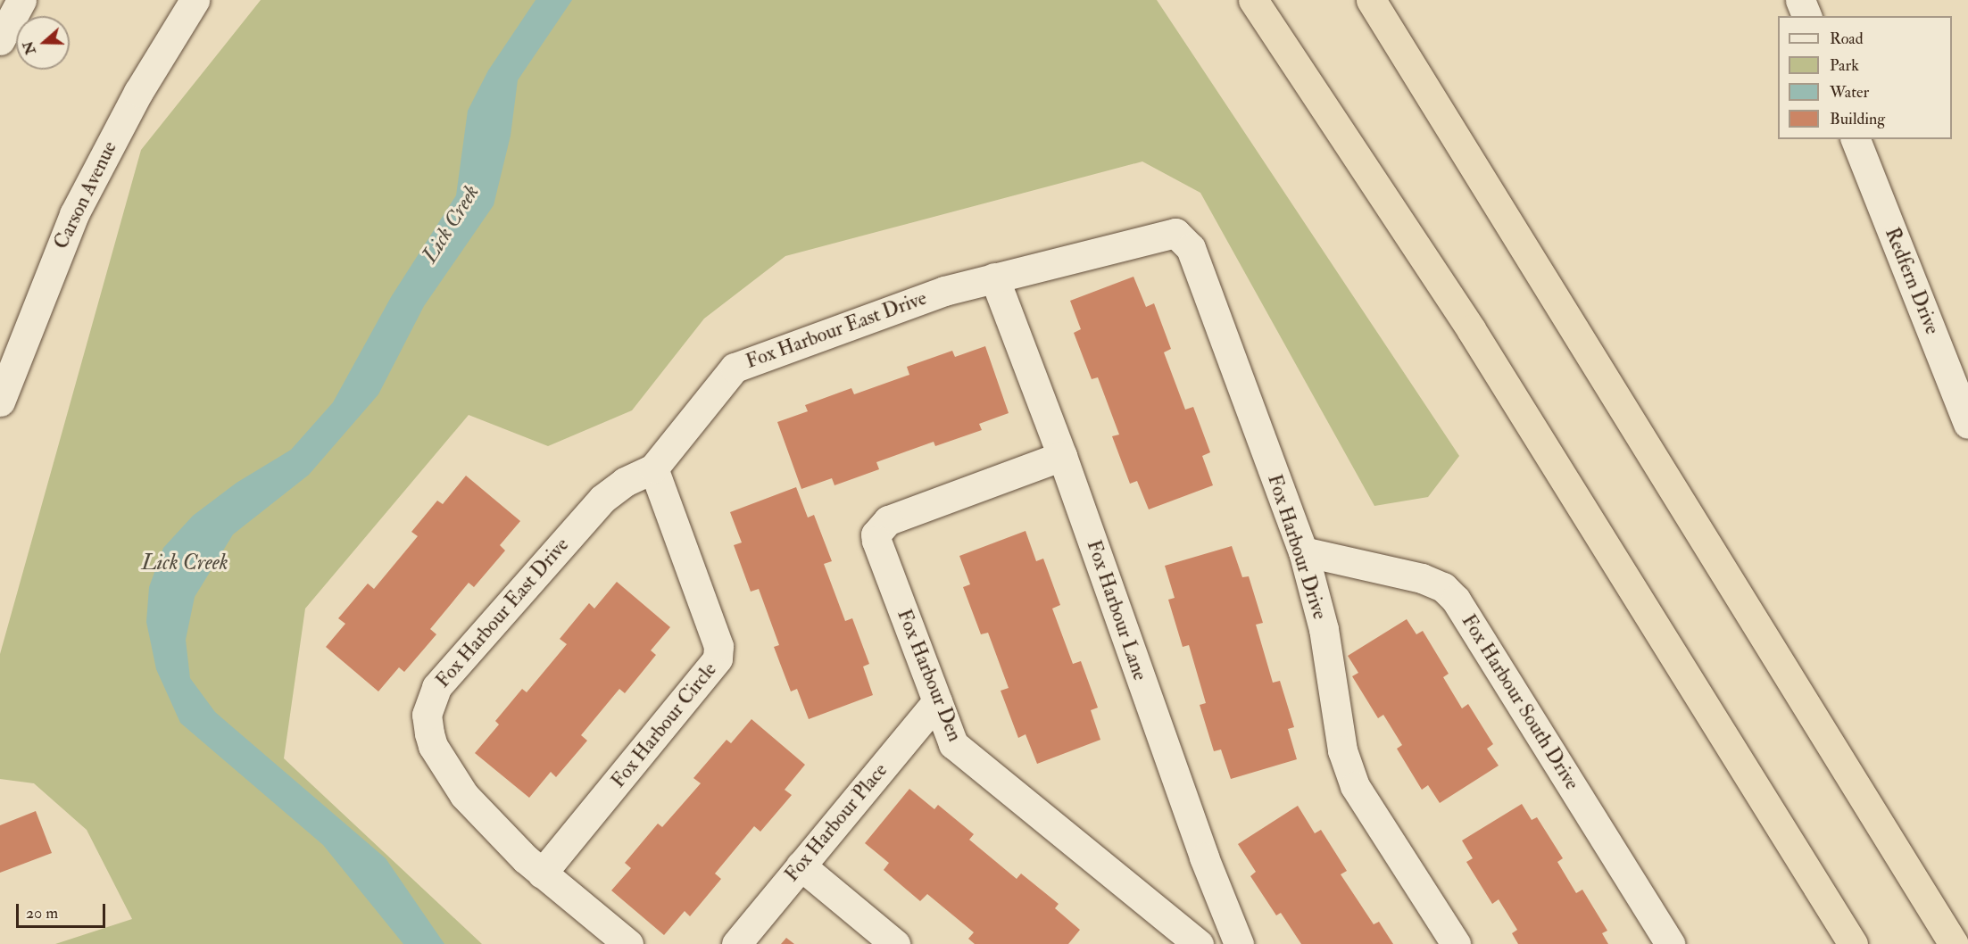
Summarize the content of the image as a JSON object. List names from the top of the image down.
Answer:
{
  "streets": {
    "street": [
      "Carson Avenue",
      "Redfern Drive",
      "Fox Harbour East Drive",
      "Fox Harbour Drive",
      "Fox Harbour Lane",
      "Fox Harbour Den",
      "Fox Harbour South Drive",
      "Fox Harbour Circle",
      "Fox Harbour Place"
    ]
  },
  "crossings": [
    ["Fox Harbour East Drive", "Fox Harbour Drive"],
    ["Fox Harbour East Drive", "Fox Harbour Lane"],
    ["Fox Harbour East Drive", "Fox Harbour Circle"],
    ["Fox Harbour Drive", "Fox Harbour South Drive"],
    ["Fox Harbour Lane", "Fox Harbour Den"],
    ["Fox Harbour Den", "Fox Harbour Place"]
  ],
  "water": ["Lick Creek"],
  "legend": [
    "Road",
    "Park",
    "Water",
    "Building"
  ],
  "scale_bar": "20 m",
  "north": "left"
}
